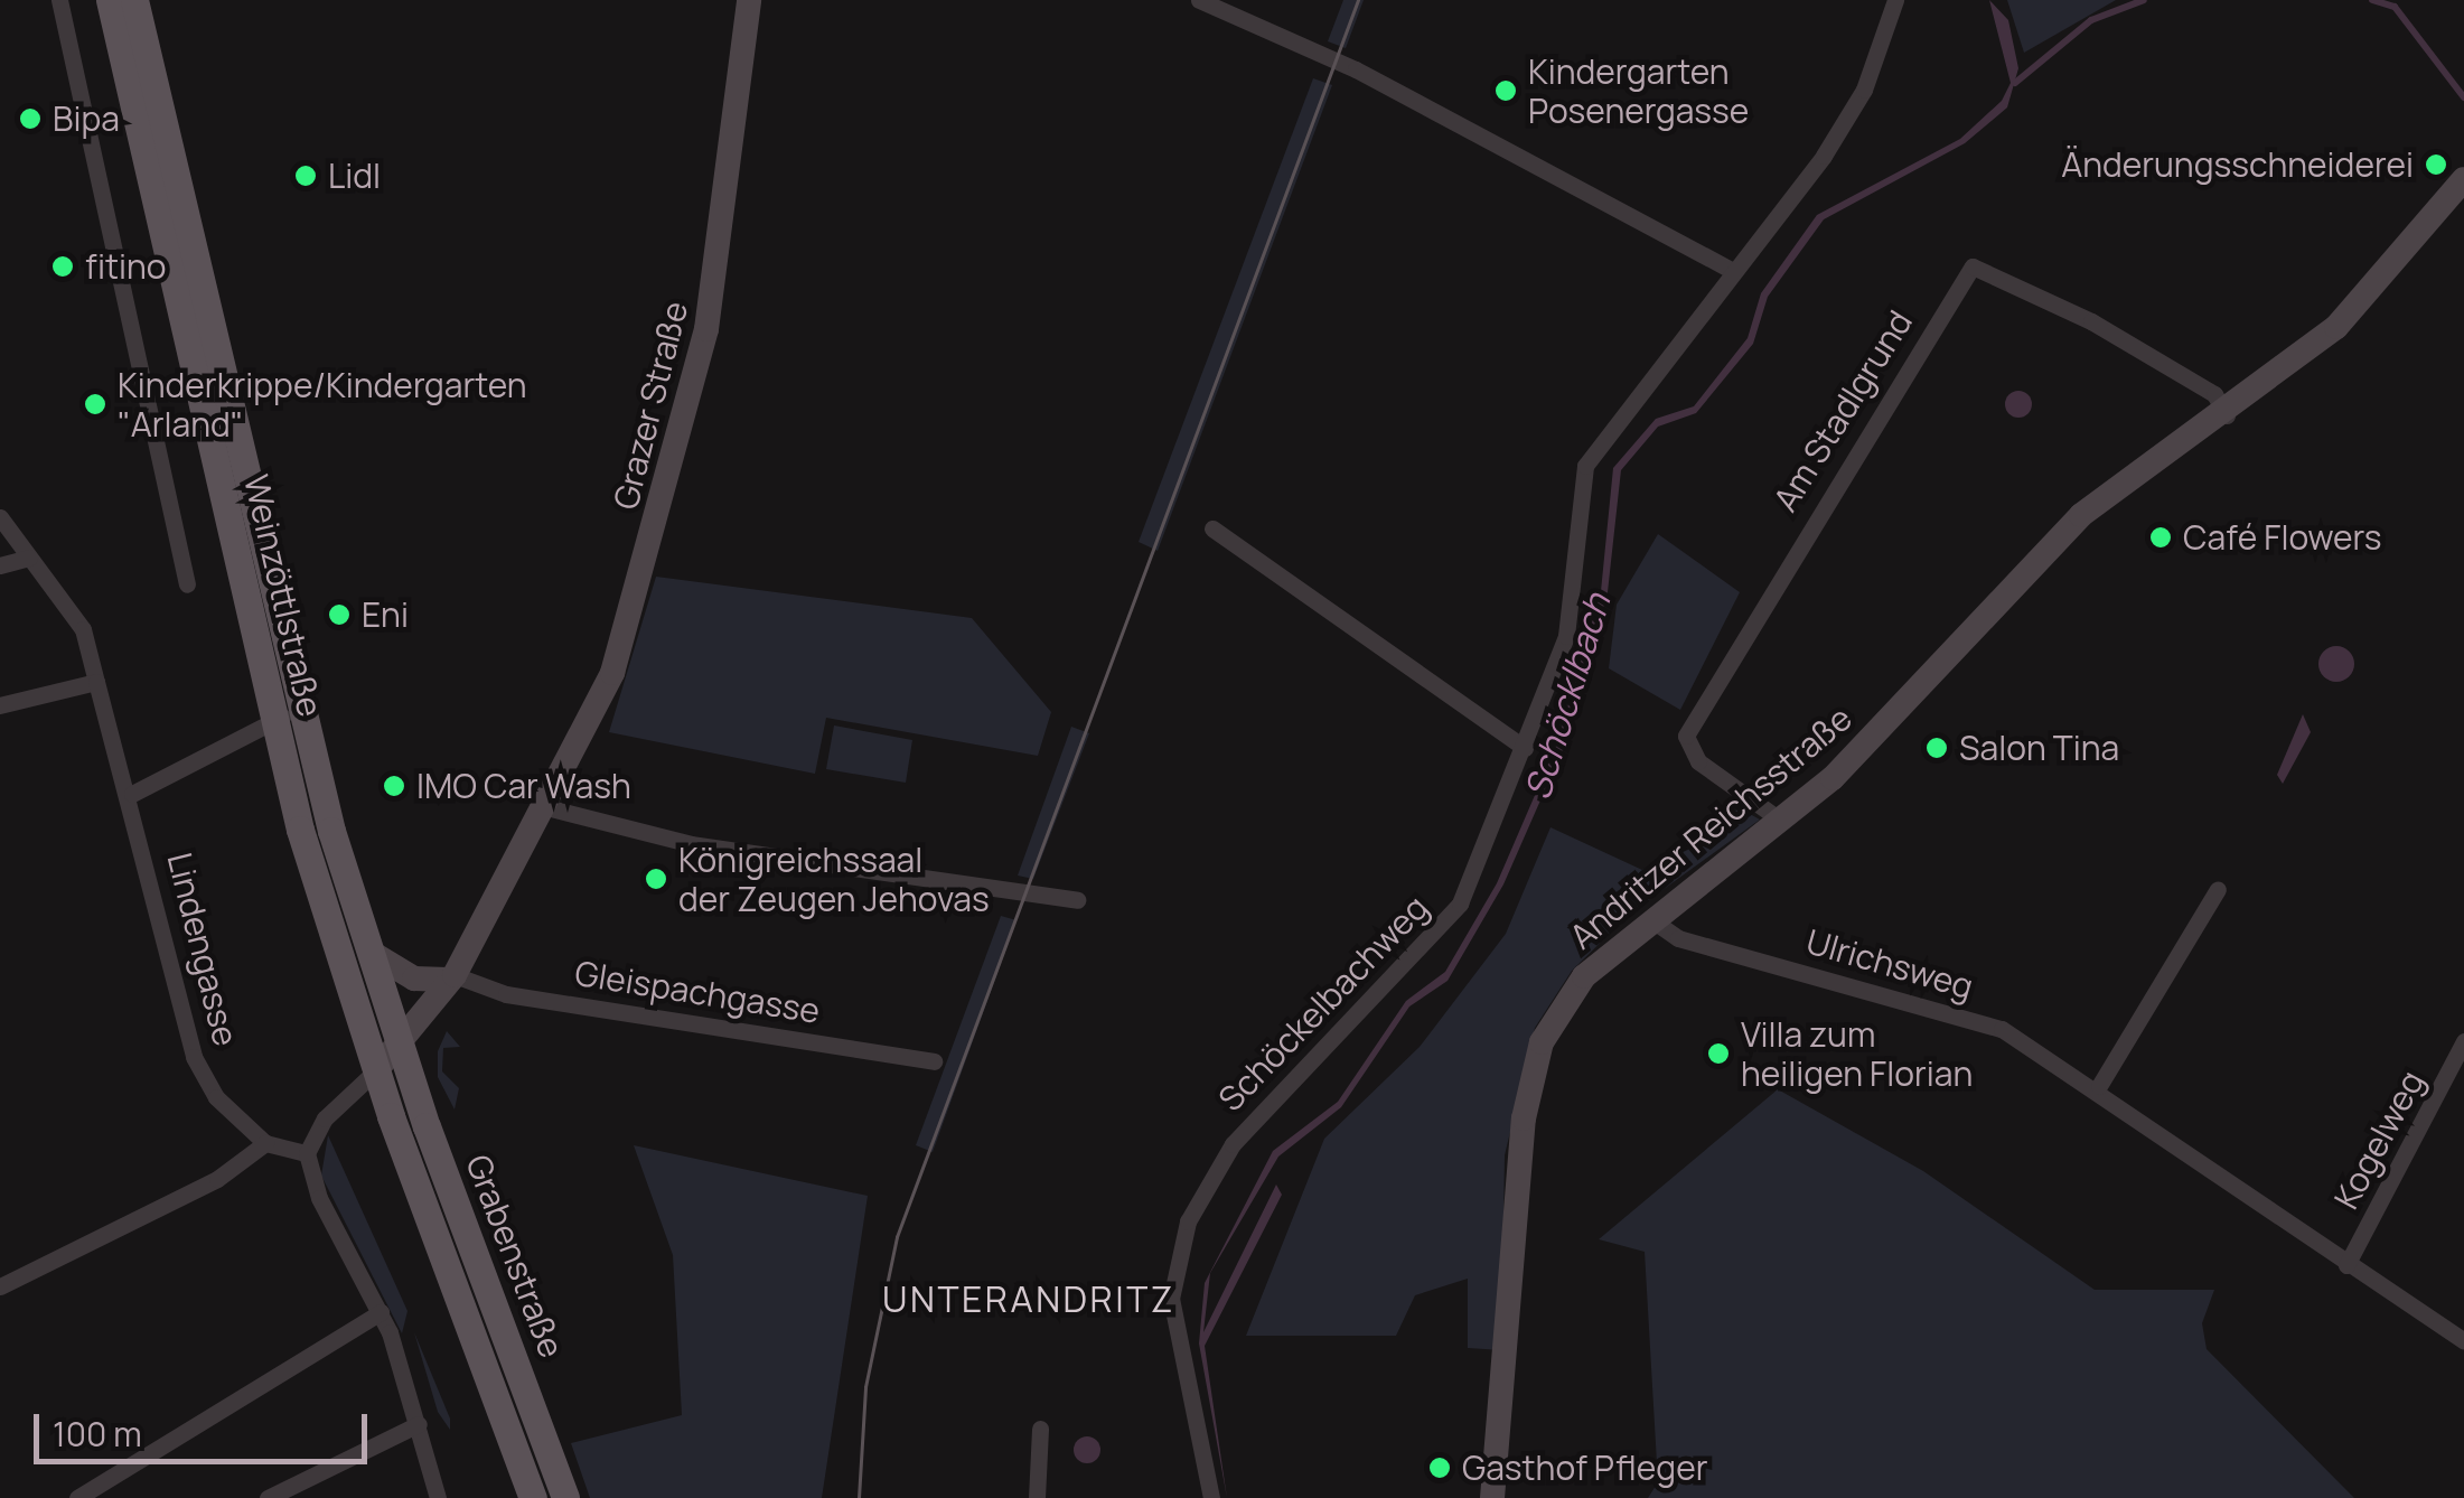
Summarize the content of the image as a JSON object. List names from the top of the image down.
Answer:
{
  "streets": {
    "main road": [
      "Grazer Straße",
      "Weinzöttlstraße",
      "Andritzer Reichsstraße",
      "Grabenstraße"
    ],
    "street": [
      "Am Stadlgrund",
      "Lindengasse",
      "Ulrichsweg",
      "Gleispachgasse",
      "Schöckelbachweg",
      "Kogelweg"
    ]
  },
  "crossings": [
    ["Grazer Straße", "Weinzöttlstraße"],
    ["Grazer Straße", "Lindengasse"],
    ["Grazer Straße", "Gleispachgasse"],
    ["Grazer Straße", "Grabenstraße"],
    ["Am Stadlgrund", "Andritzer Reichsstraße"],
    ["Weinzöttlstraße", "Grabenstraße"],
    ["Andritzer Reichsstraße", "Ulrichsweg"],
    ["Ulrichsweg", "Kogelweg"]
  ],
  "districts": ["UNTERANDRITZ"],
  "water": ["Schöcklbach"],
  "places": [
    "Kindergarten Posenergasse",
    "Bipa",
    "Änderungsschneiderei",
    "Lidl",
    "fitino",
    "Kinderkrippe/Kindergarten \"Arland\"",
    "Café Flowers",
    "Eni",
    "Salon Tina",
    "IMO Car Wash",
    "Königreichssaal der Zeugen Jehovas",
    "Villa zum heiligen Florian",
    "Gasthof Pfleger"
  ],
  "scale_bar": "100 m"
}
